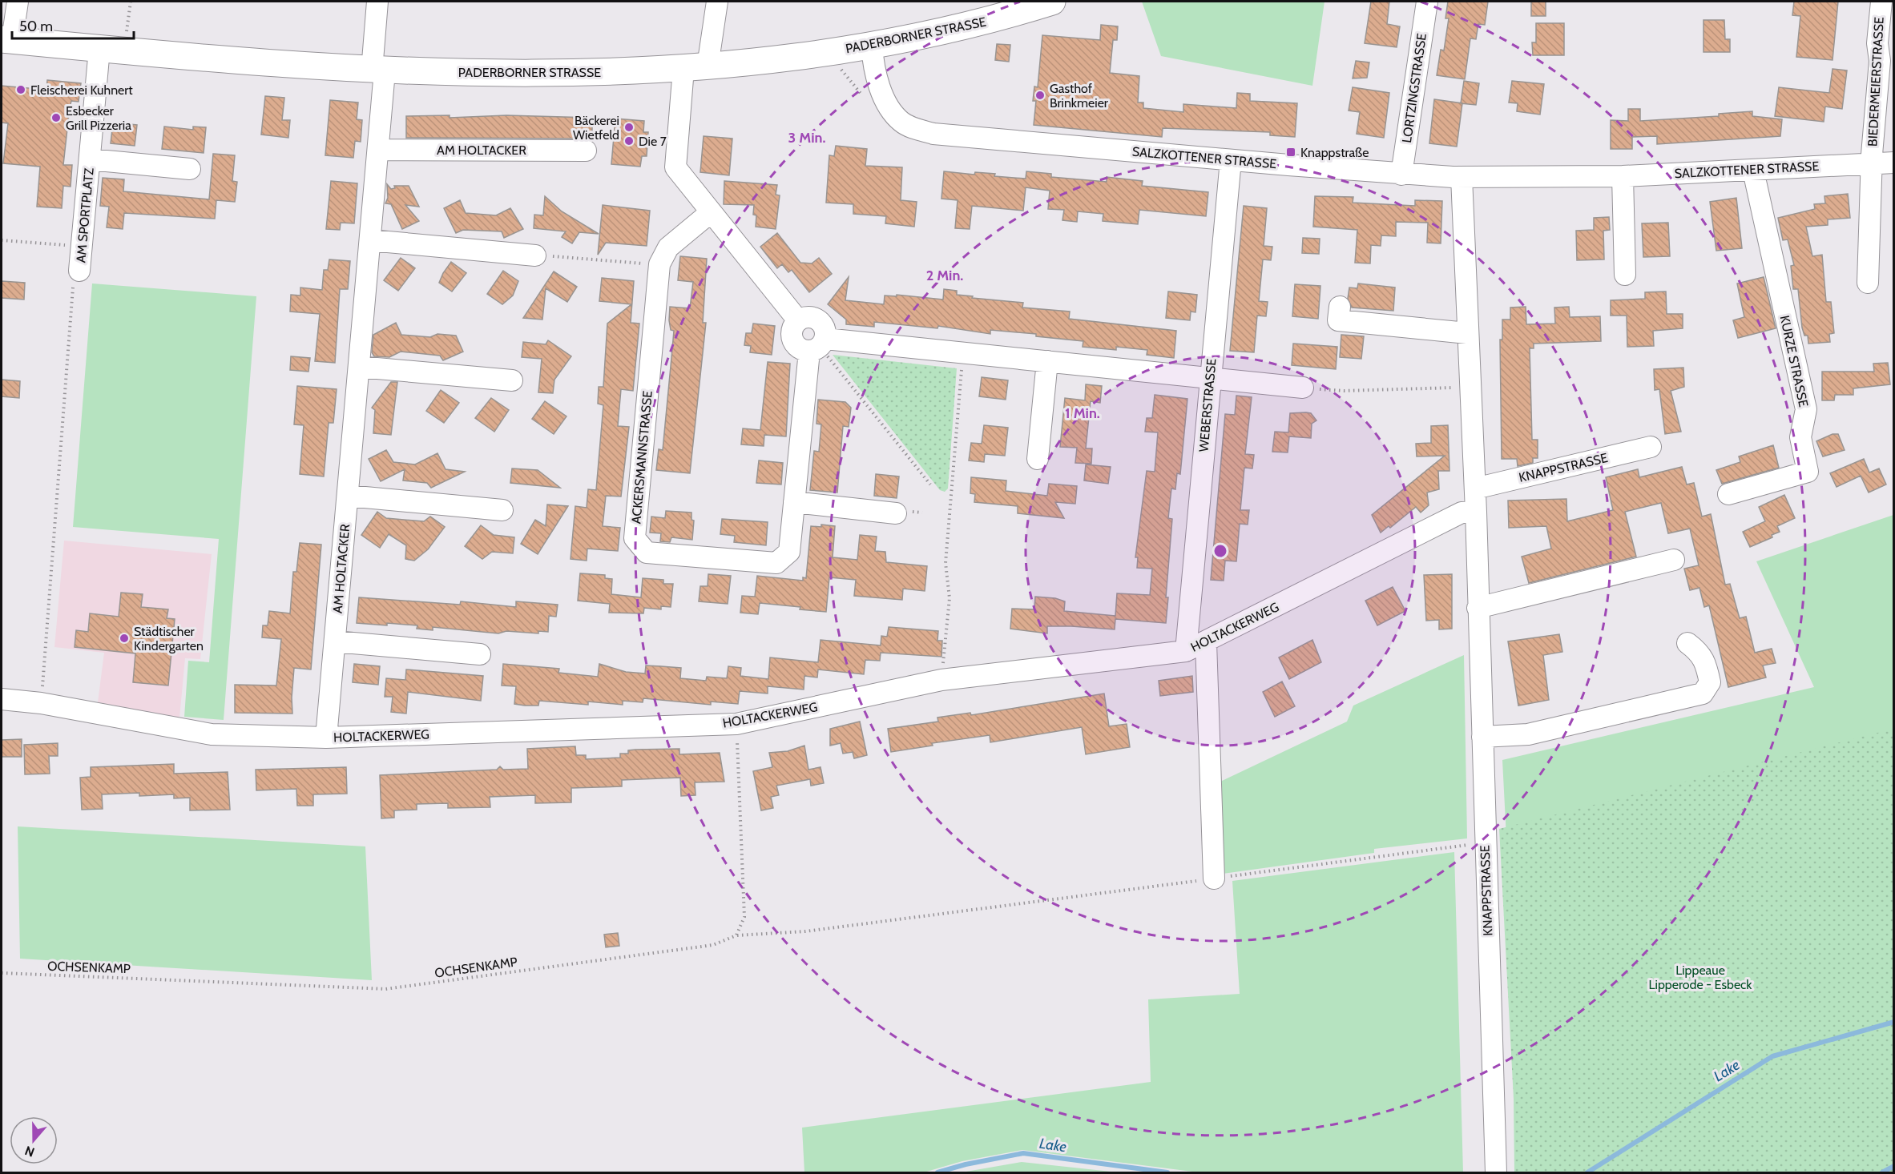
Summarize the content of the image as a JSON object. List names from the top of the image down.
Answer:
{
  "streets": {
    "main road": ["PADERBORNER STRASSE"],
    "street": [
      "BIEDERMEIERSTRASSE",
      "LORTZINGSTRASSE",
      "AM HOLTACKER",
      "SALZKOTTENER STRASSE",
      "AM SPORTPLATZ",
      "KURZE STRASSE",
      "WEBERSTRASSE",
      "ACKERSMANNSTRASSE",
      "KNAPPSTRASSE",
      "HOLTACKERWEG"
    ],
    "path": ["OCHSENKAMP"]
  },
  "crossings": [
    ["PADERBORNER STRASSE", "AM HOLTACKER"],
    ["PADERBORNER STRASSE", "SALZKOTTENER STRASSE"],
    ["PADERBORNER STRASSE", "AM SPORTPLATZ"],
    ["BIEDERMEIERSTRASSE", "SALZKOTTENER STRASSE"],
    ["LORTZINGSTRASSE", "SALZKOTTENER STRASSE"],
    ["AM HOLTACKER", "HOLTACKERWEG"],
    ["SALZKOTTENER STRASSE", "KURZE STRASSE"],
    ["SALZKOTTENER STRASSE", "WEBERSTRASSE"],
    ["SALZKOTTENER STRASSE", "KNAPPSTRASSE"],
    ["WEBERSTRASSE", "HOLTACKERWEG"],
    ["KNAPPSTRASSE", "HOLTACKERWEG"],
    ["KNAPPSTRASSE", "OCHSENKAMP"]
  ],
  "water": ["Lake"],
  "parks": ["Lippeaue Lipperode - Esbeck"],
  "places": {
    "other": [
      "Fleischerei Kuhnert",
      "Gasthof Brinkmeier",
      "Esbecker Grill Pizzeria",
      "Bäckerei Wietfeld",
      "Die 7",
      "Städtischer Kindergarten"
    ],
    "transit": ["Knappstraße"]
  },
  "scale_bar": "50 m",
  "north": "bottom",
  "rings": ["3 Min.", "2 Min.", "1 Min."]
}
